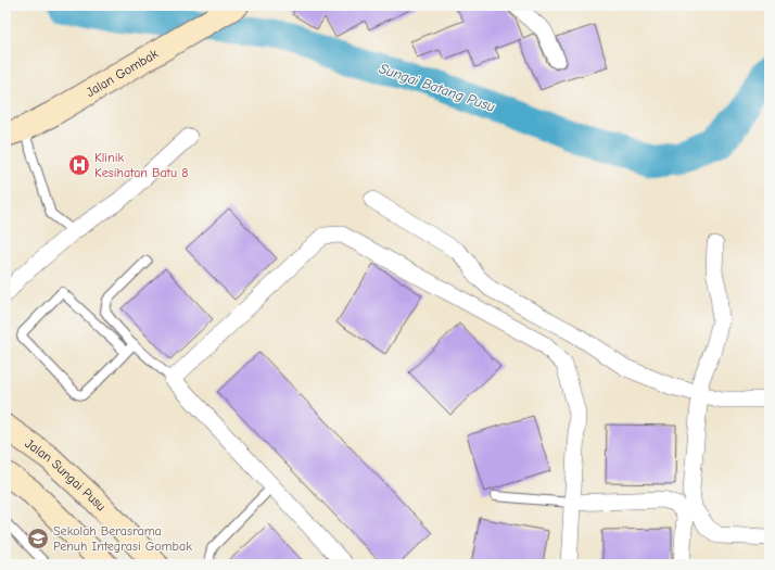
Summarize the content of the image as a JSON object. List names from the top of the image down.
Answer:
{
  "streets": {
    "main road": ["Jalan Gombak", "Jalan Sungai Pusu"]
  },
  "water": ["Sungai Batang Pusu"],
  "places": {
    "hospital": ["Klinik Kesihatan Batu 8"],
    "school or university": ["Sekolah Berasrama Penuh Integrasi Gombak"]
  }
}
